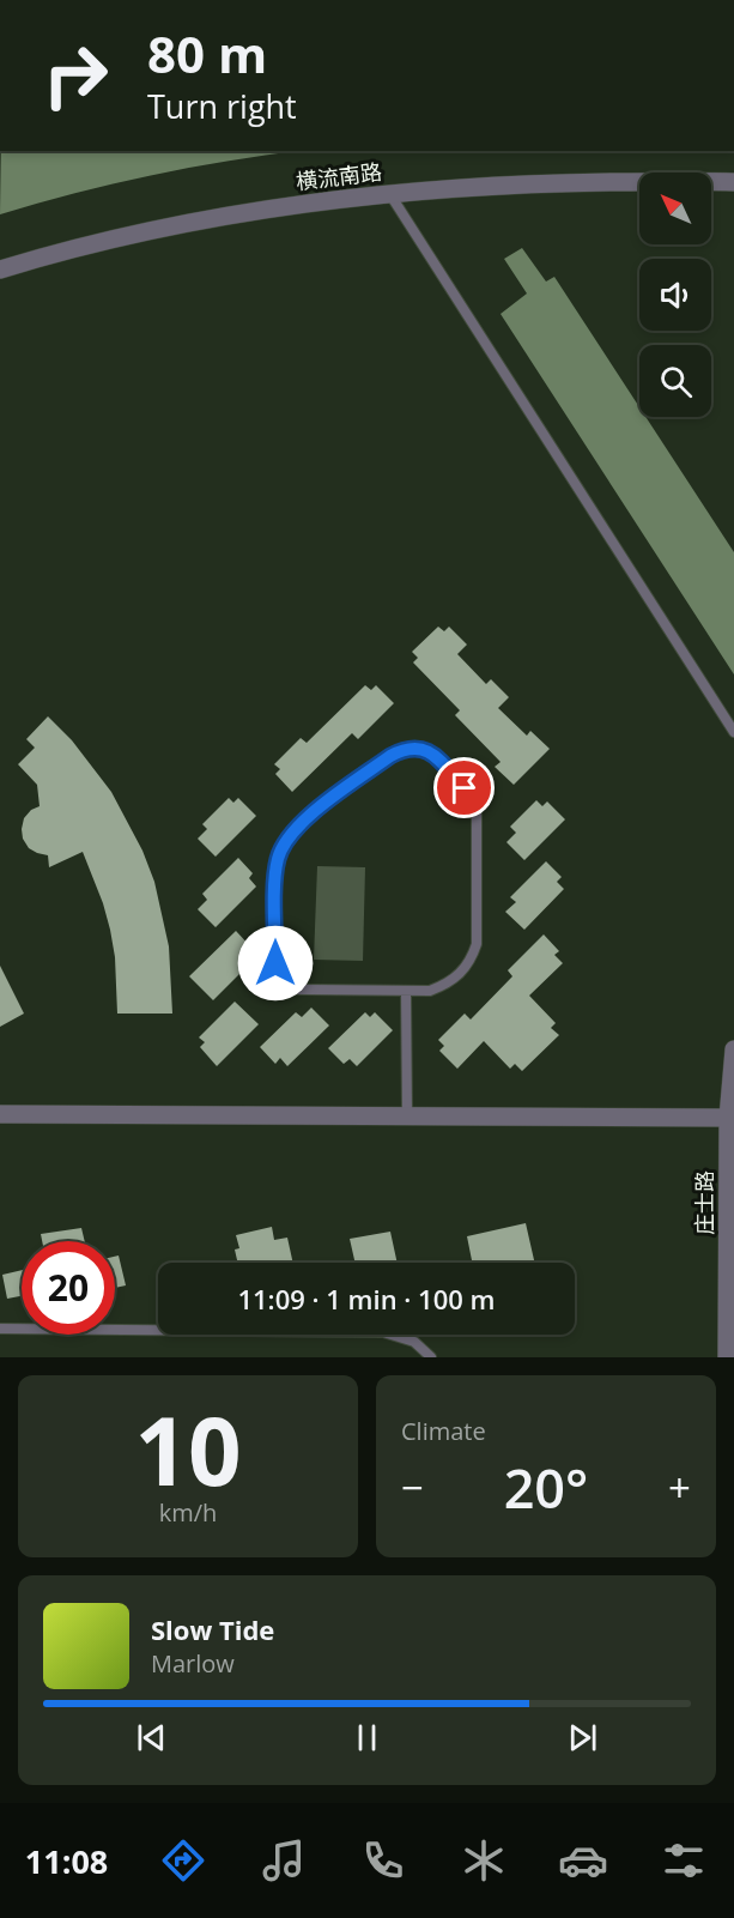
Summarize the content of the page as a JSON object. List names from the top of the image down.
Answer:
{
  "streets": {
    "street": ["横流南路", "庄士路"]
  },
  "north": "top left",
  "page": {
    "turn": ["80 m", "Turn right"],
    "limit": "20",
    "trip": "11:09 · 1 min · 100 m",
    "tile": [
      ["10", "km/h"],
      "Climate"
    ],
    "heat": ["−", "20°", "+"],
    "song": ["Slow Tide", "Marlow"],
    "tabs": "11:08"
  }
}
